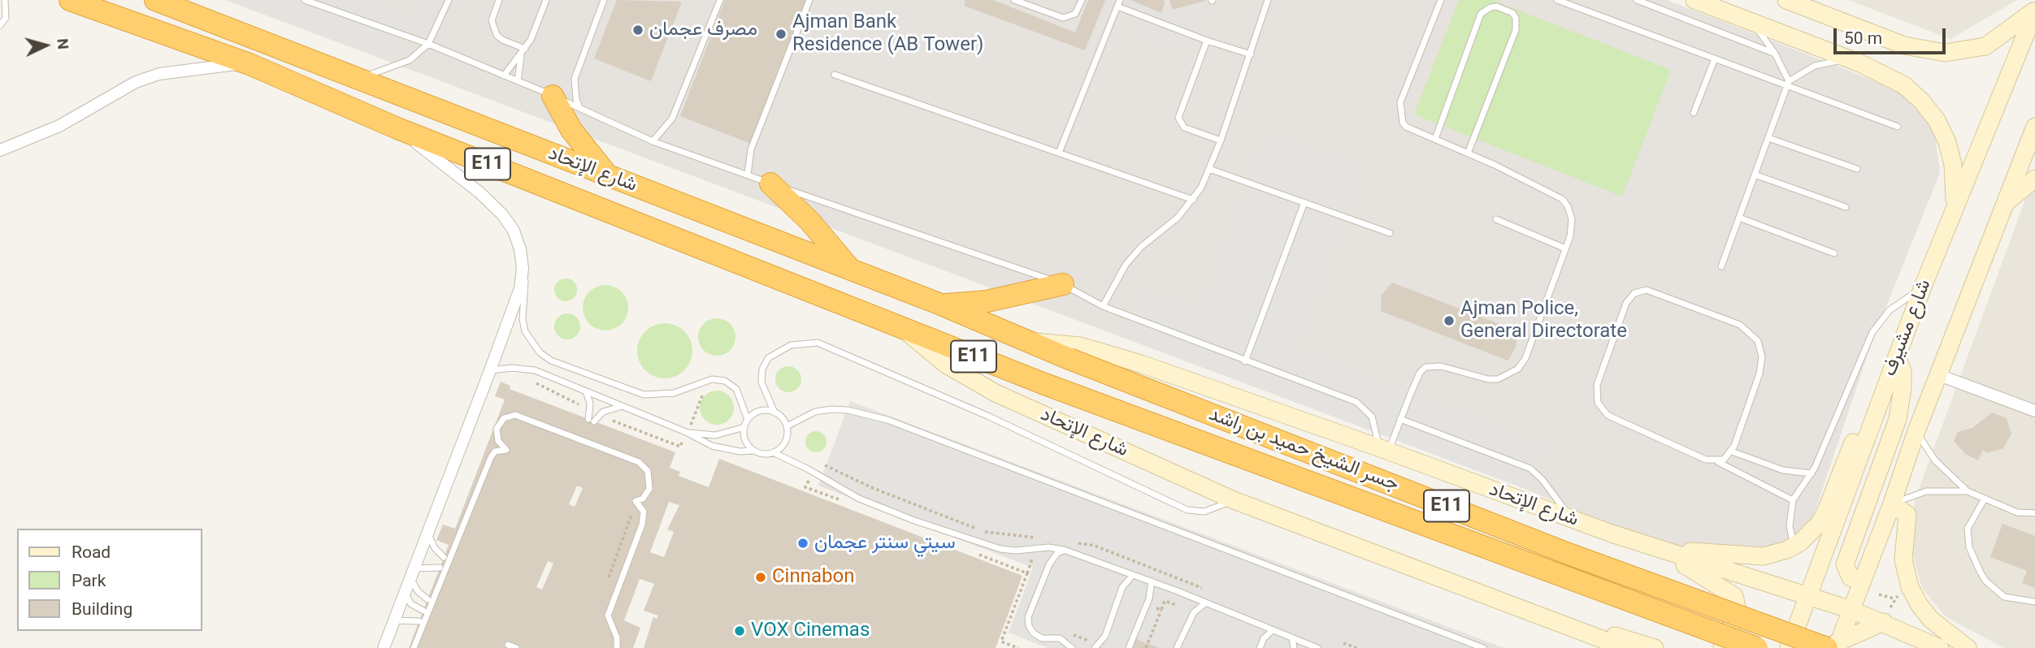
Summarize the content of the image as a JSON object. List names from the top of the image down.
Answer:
{
  "streets": {
    "highway": ["E11", "شارع الإتحاد", "جسر الشيخ حميد بن راشد"],
    "main road": ["شارع مشيرف"]
  },
  "crossings": [
    ["شارع الإتحاد", "شارع مشيرف"],
    ["شارع الإتحاد", "جسر الشيخ حميد بن راشد"]
  ],
  "places": [
    "مصرف عجمان",
    "Ajman Bank Residence (AB Tower)",
    "Ajman Police, General Directorate",
    "سيتي سنتر عجمان",
    "Cinnabon",
    "VOX Cinemas"
  ],
  "legend": ["Road", "Park", "Building"],
  "scale_bar": "50 m",
  "north": "right"
}
